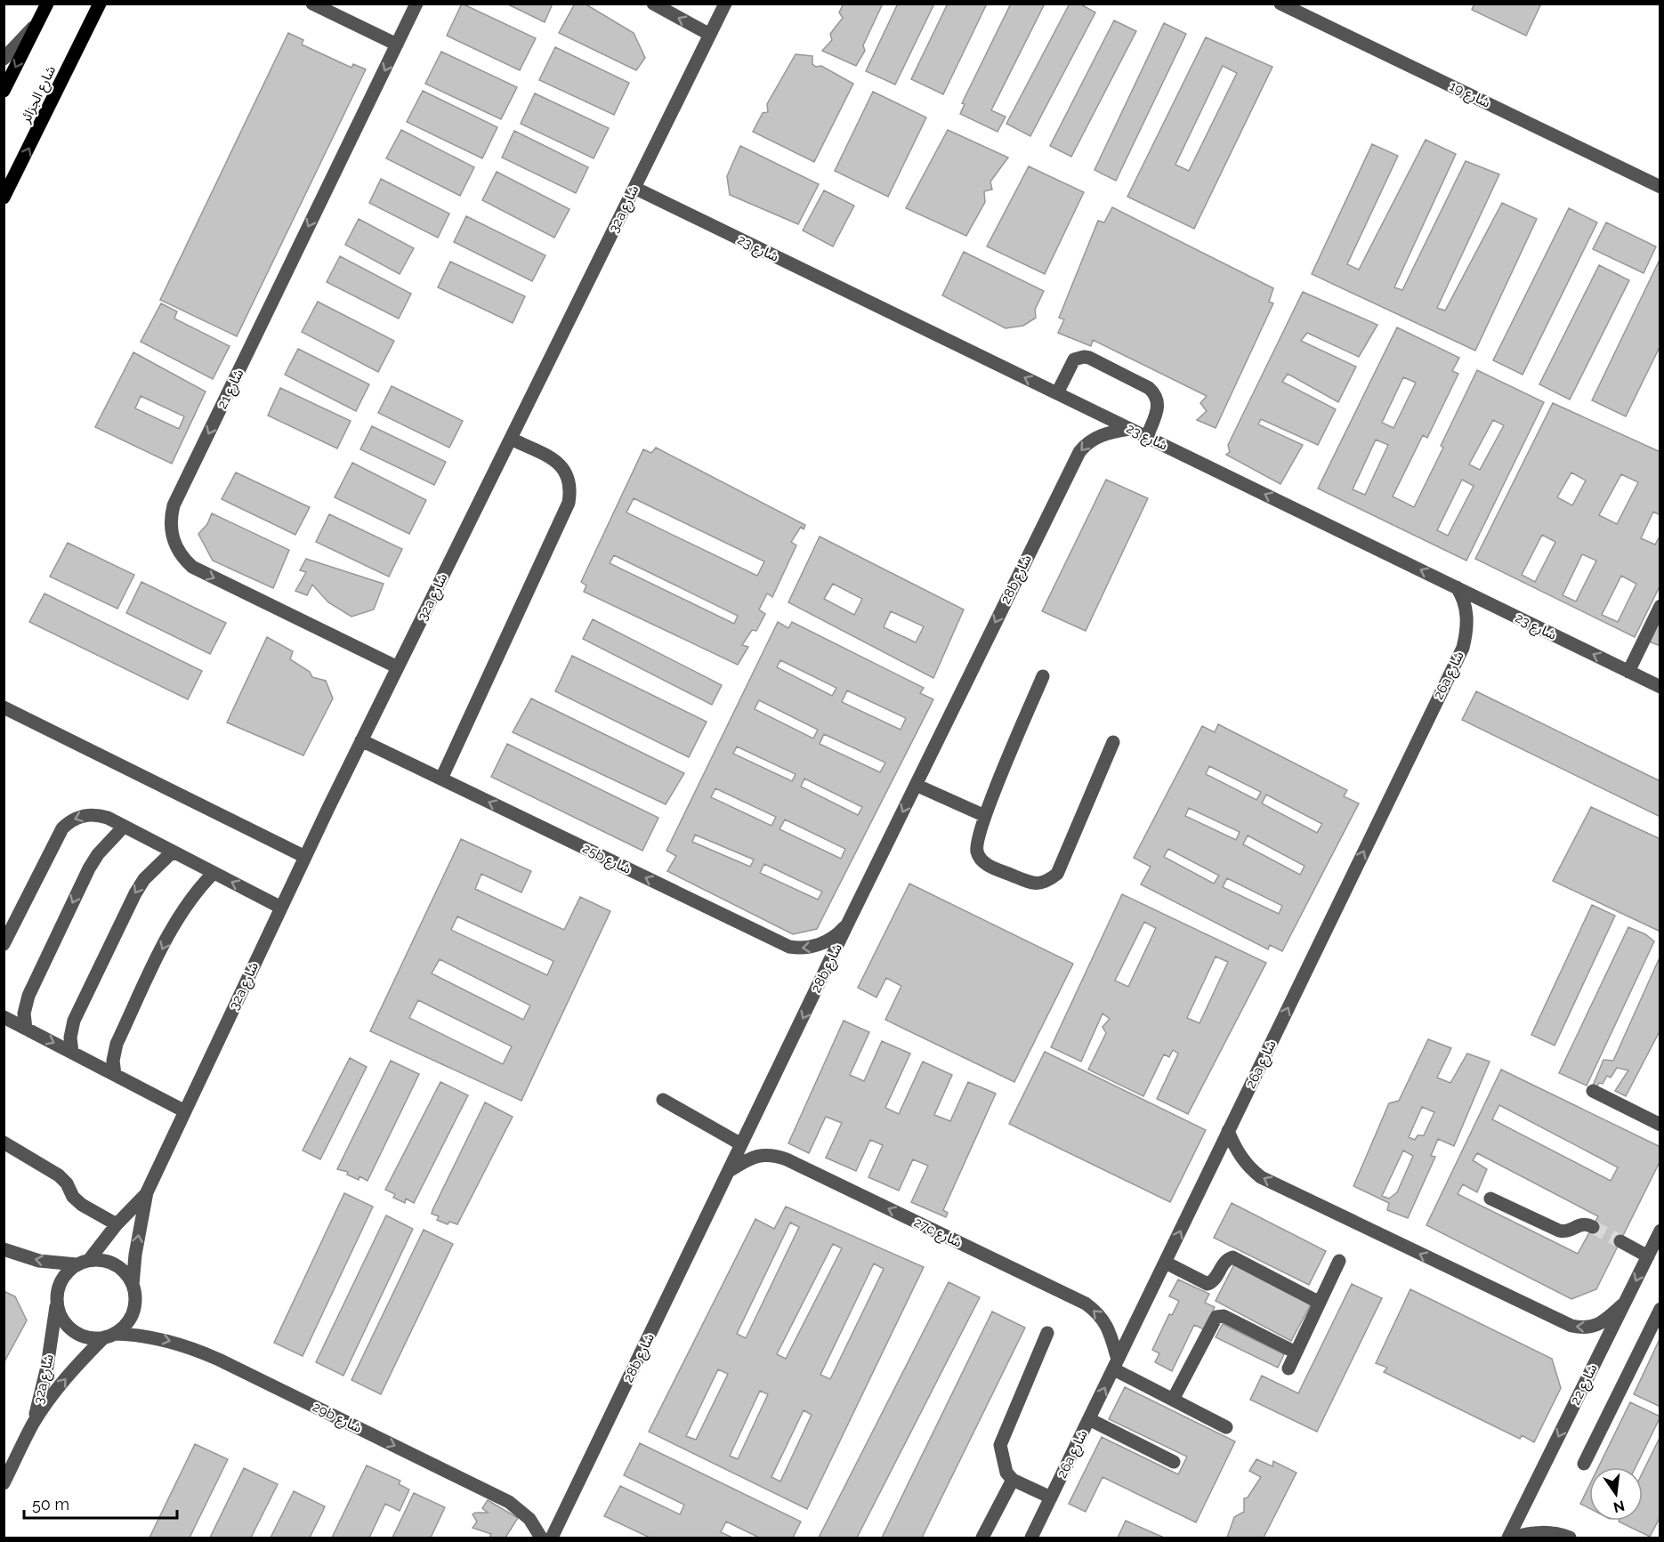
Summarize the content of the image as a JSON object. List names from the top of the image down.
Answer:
{
  "streets": {
    "main road": ["شارع الجزائر"],
    "street": [
      "شارع 19",
      "32a شارع",
      "شارع 23",
      "شارع 21",
      "28b شارع",
      "26a شارع",
      "25b شارع",
      "27c شارع",
      "شارع 22",
      "29b شارع"
    ]
  },
  "crossings": [
    ["32a شارع", "شارع 23"],
    ["32a شارع", "شارع 21"],
    ["32a شارع", "25b شارع"],
    ["32a شارع", "29b شارع"],
    ["شارع 23", "28b شارع"],
    ["شارع 23", "26a شارع"],
    ["28b شارع", "25b شارع"],
    ["28b شارع", "27c شارع"],
    ["26a شارع", "27c شارع"]
  ],
  "one_way": [
    "شارع 23",
    "28b شارع",
    "26a شارع",
    "25b شارع",
    "27c شارع",
    "29b شارع"
  ],
  "scale_bar": "50 m",
  "north": "bottom"
}
